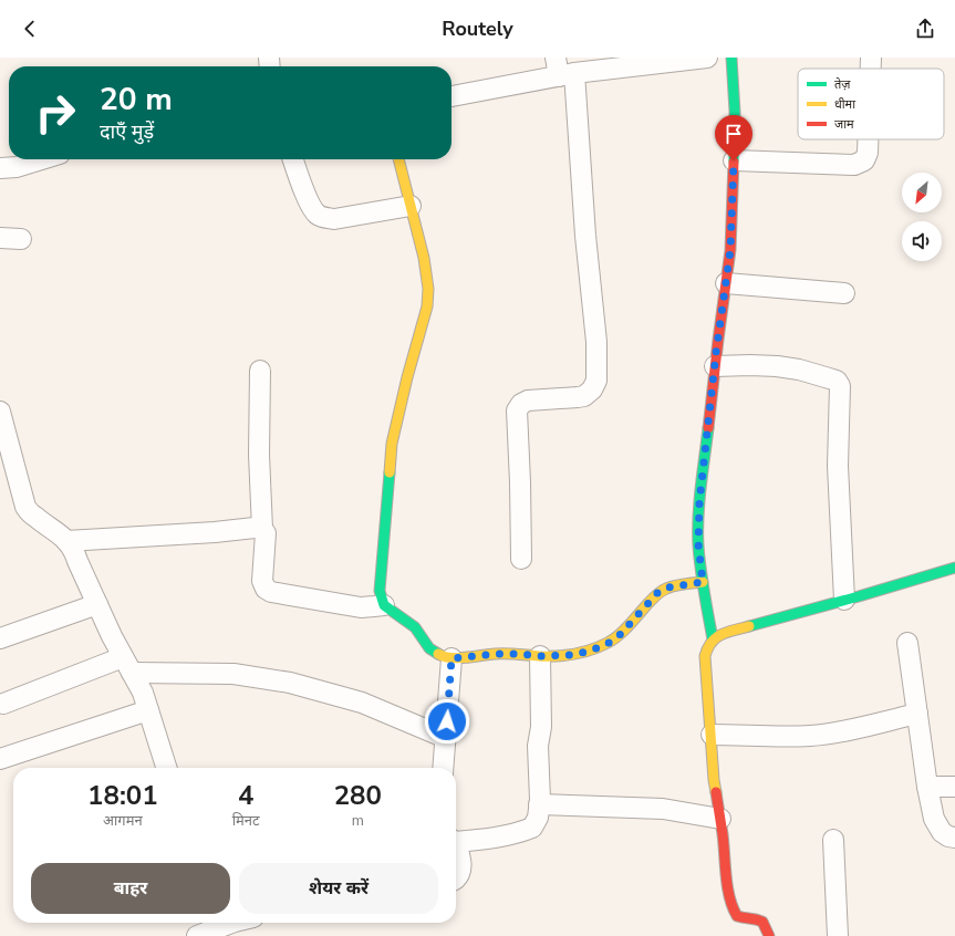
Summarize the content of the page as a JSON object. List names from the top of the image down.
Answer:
{
  "legend": ["तेज़", "धीमा", "जाम"],
  "north": "bottom left",
  "page": {
    "header": "Routely",
    "turn": ["20 m", "दाएँ मुड़ें"],
    "eta": [
      "18:01",
      "आगमन",
      "4",
      "मिनट",
      "280",
      "m"
    ],
    "buttons": ["बाहर", "शेयर करें"]
  }
}
